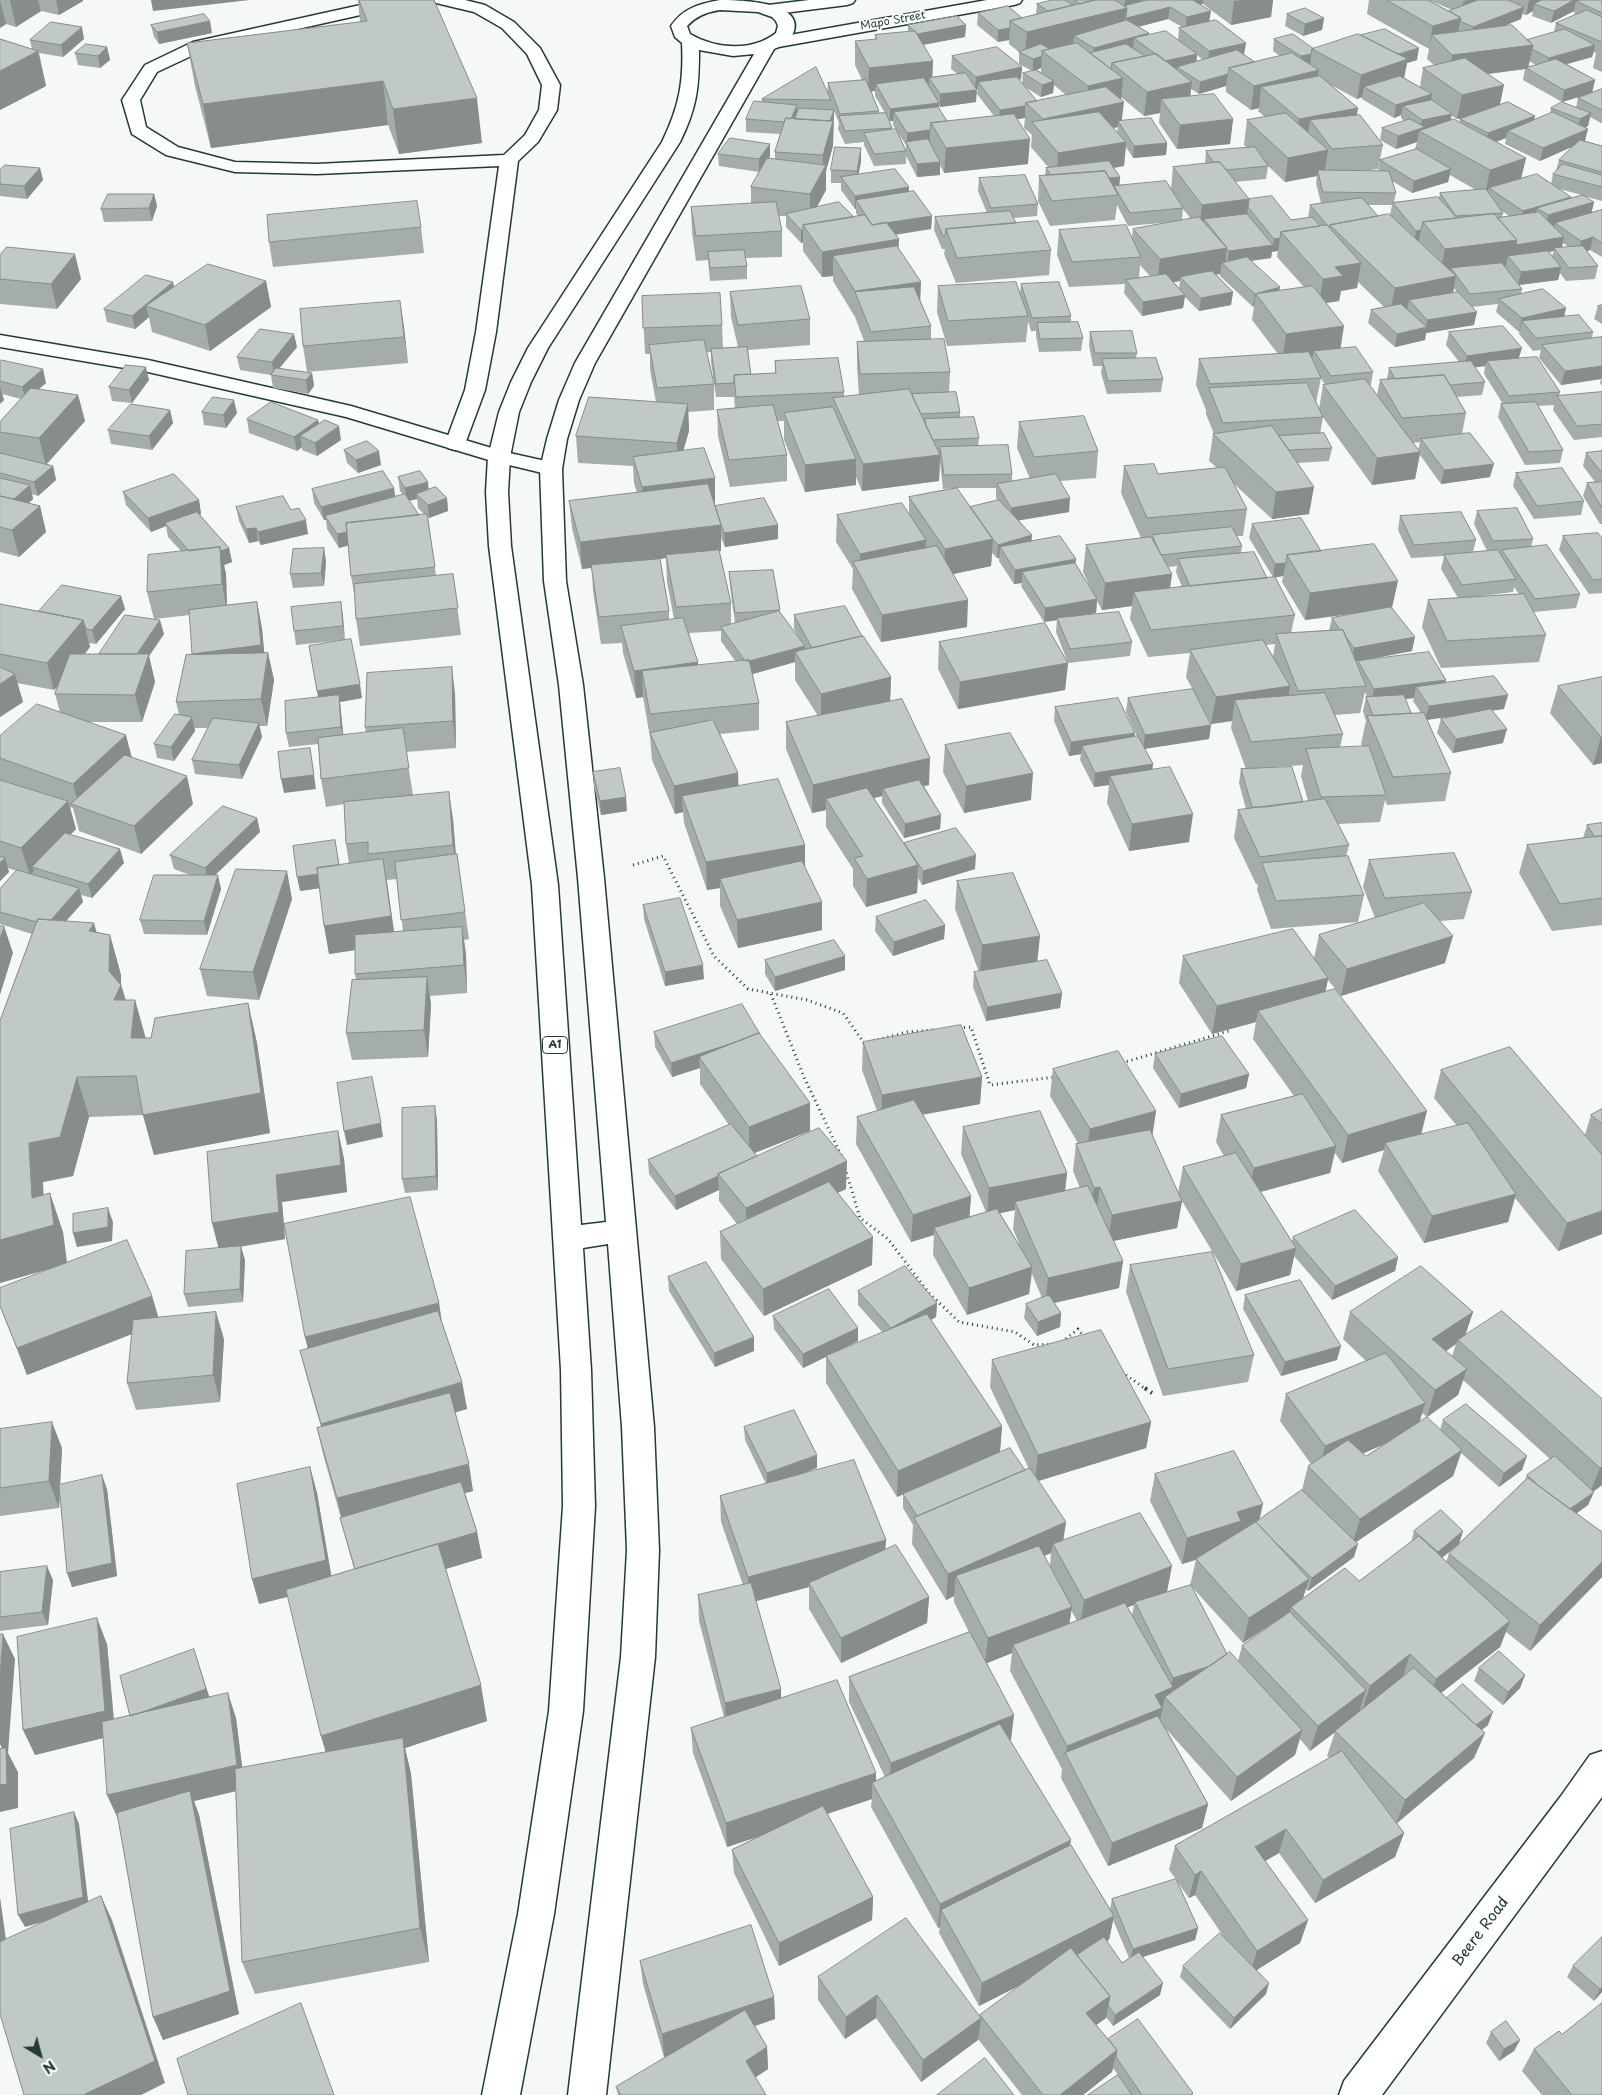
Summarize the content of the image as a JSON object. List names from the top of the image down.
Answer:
{
  "streets": {
    "main road": ["Mapo Street", "A1", "Beere Road"]
  },
  "crossings": [
    ["Mapo Street", "A1"]
  ],
  "north": "bottom right"
}
